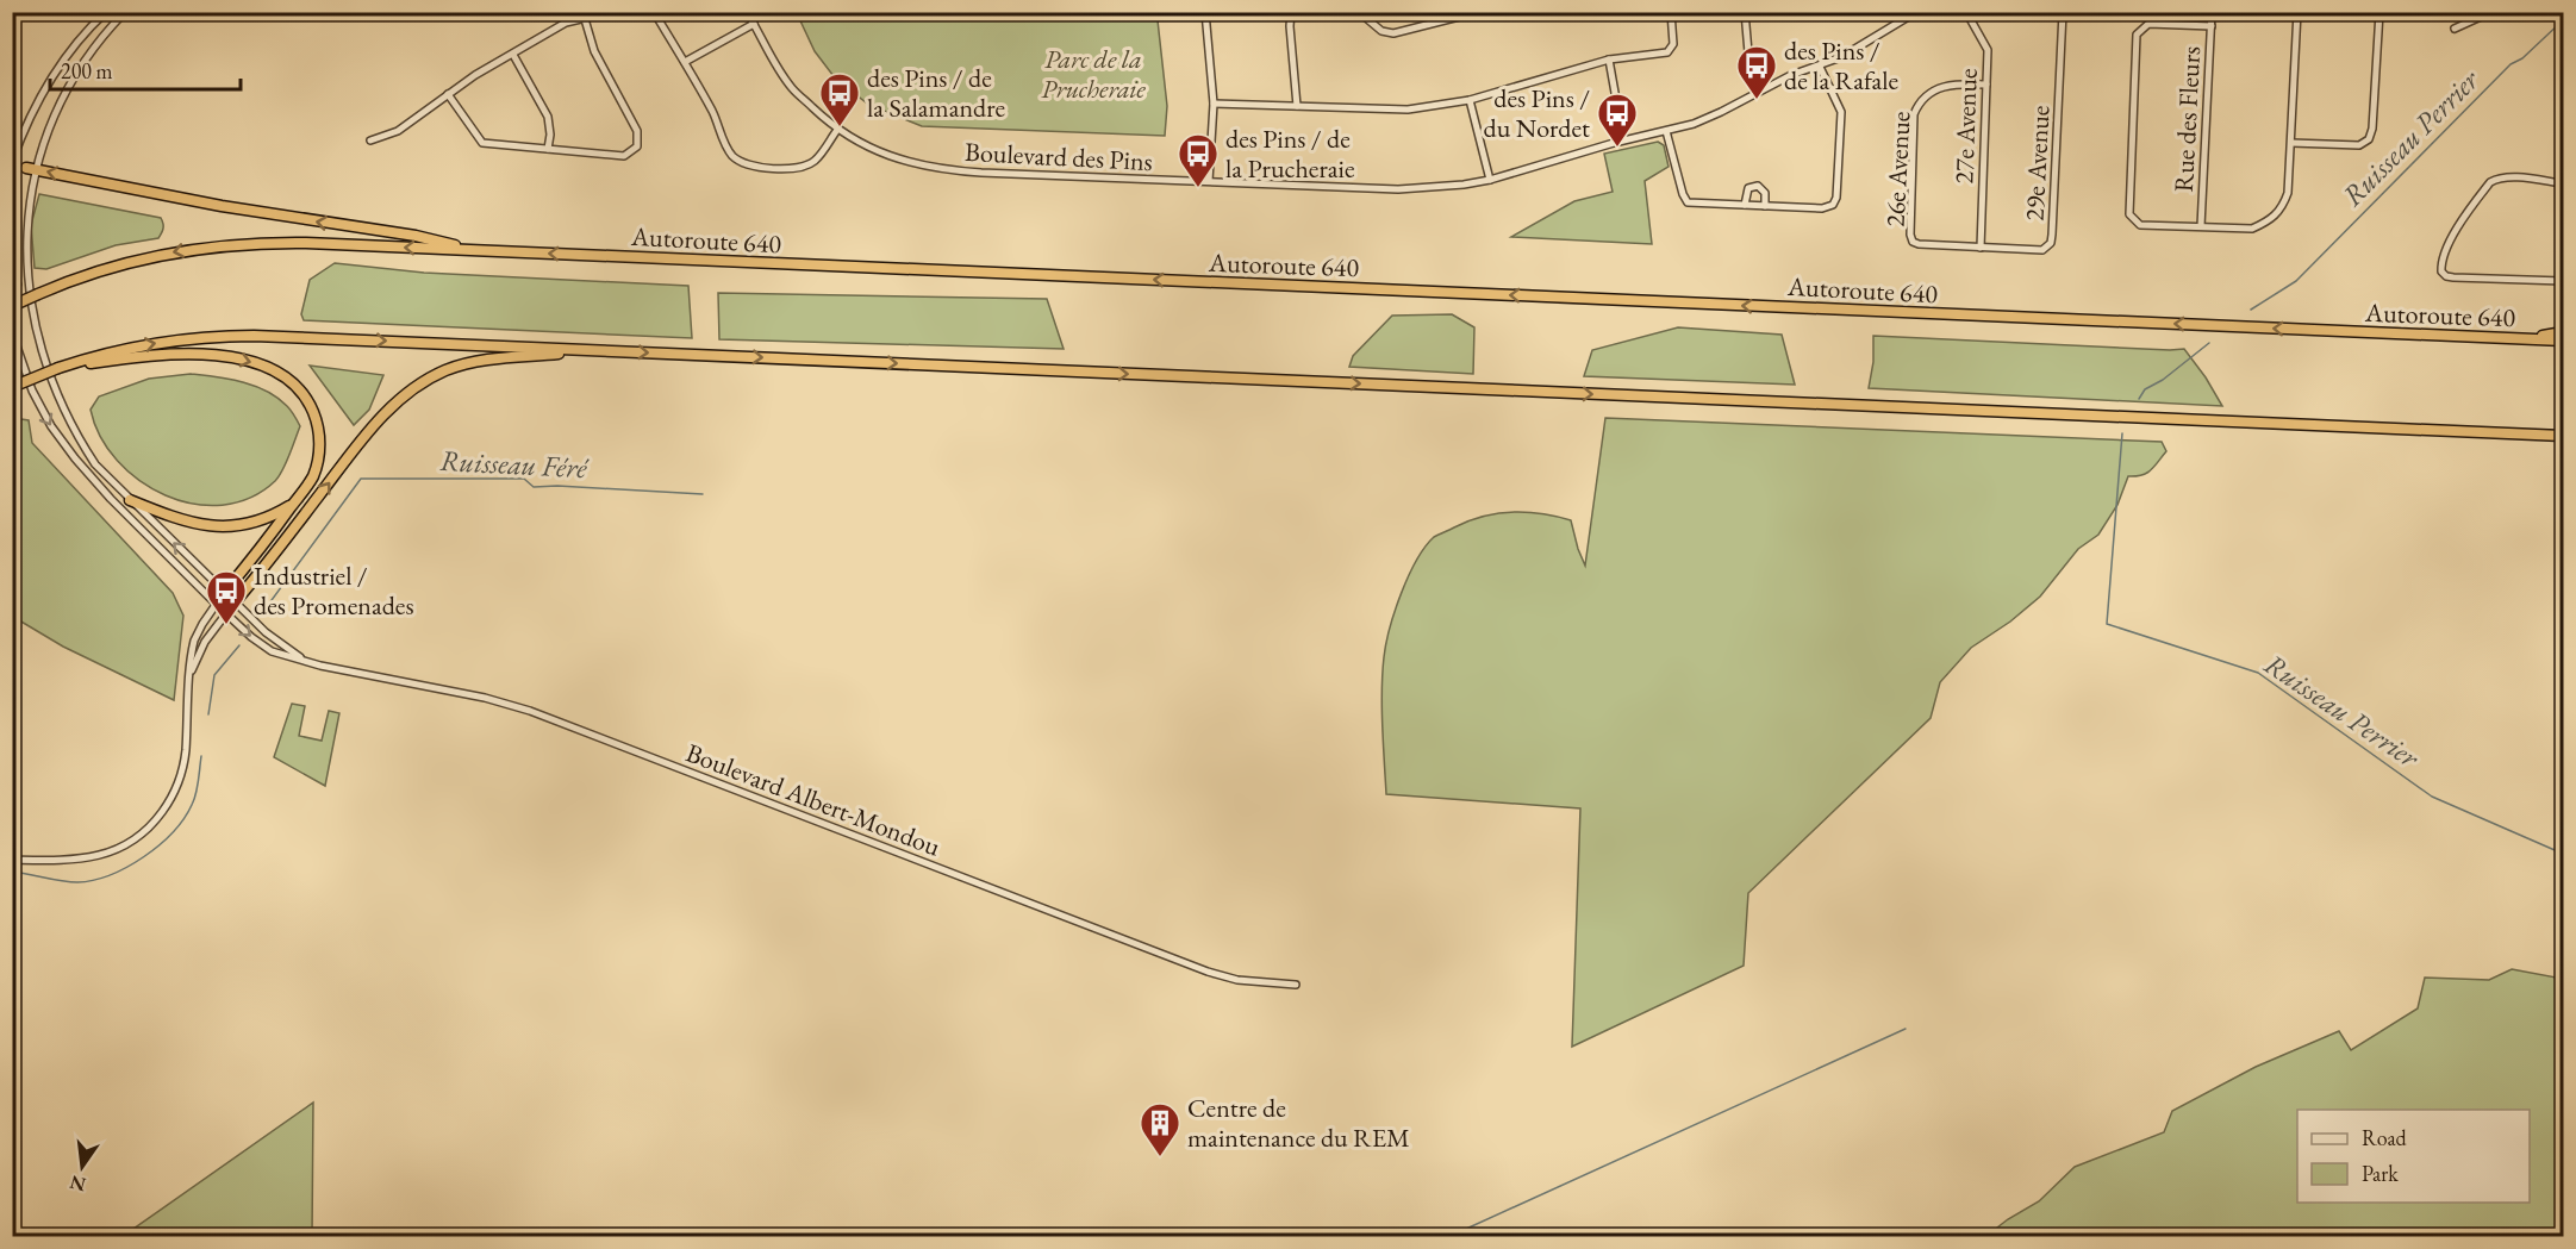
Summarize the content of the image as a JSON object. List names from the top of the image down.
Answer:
{
  "streets": {
    "highway": ["Autoroute 640"],
    "street": [
      "Rue des Fleurs",
      "27e Avenue",
      "Boulevard des Pins",
      "29e Avenue",
      "26e Avenue",
      "Boulevard Albert-Mondou"
    ]
  },
  "crossings": [
    ["27e Avenue", "29e Avenue"],
    ["27e Avenue", "26e Avenue"],
    ["29e Avenue", "26e Avenue"]
  ],
  "one_way": ["Autoroute 640"],
  "water": ["Ruisseau Perrier", "Ruisseau Féré"],
  "parks": ["Parc de la Prucheraie"],
  "places": {
    "bus stop": [
      "des Pins / de la Rafale",
      "des Pins / de la Salamandre",
      "des Pins / du Nordet",
      "des Pins / de la Prucheraie",
      "Industriel / des Promenades"
    ],
    "building": ["Centre de maintenance du REM"]
  },
  "legend": ["Road", "Park"],
  "scale_bar": "200 m",
  "north": "bottom"
}
